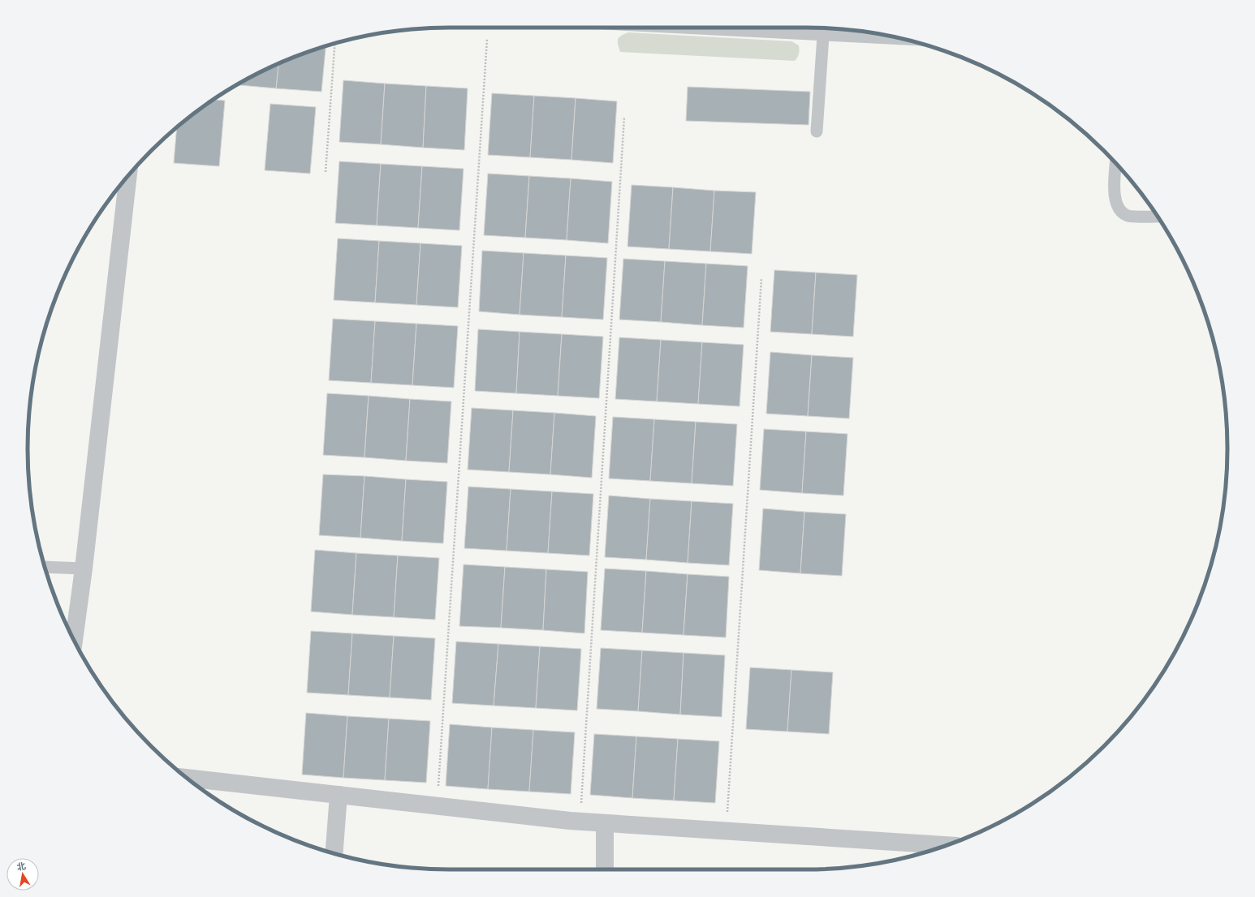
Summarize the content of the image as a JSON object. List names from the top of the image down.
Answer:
{
  "north": "top"
}
